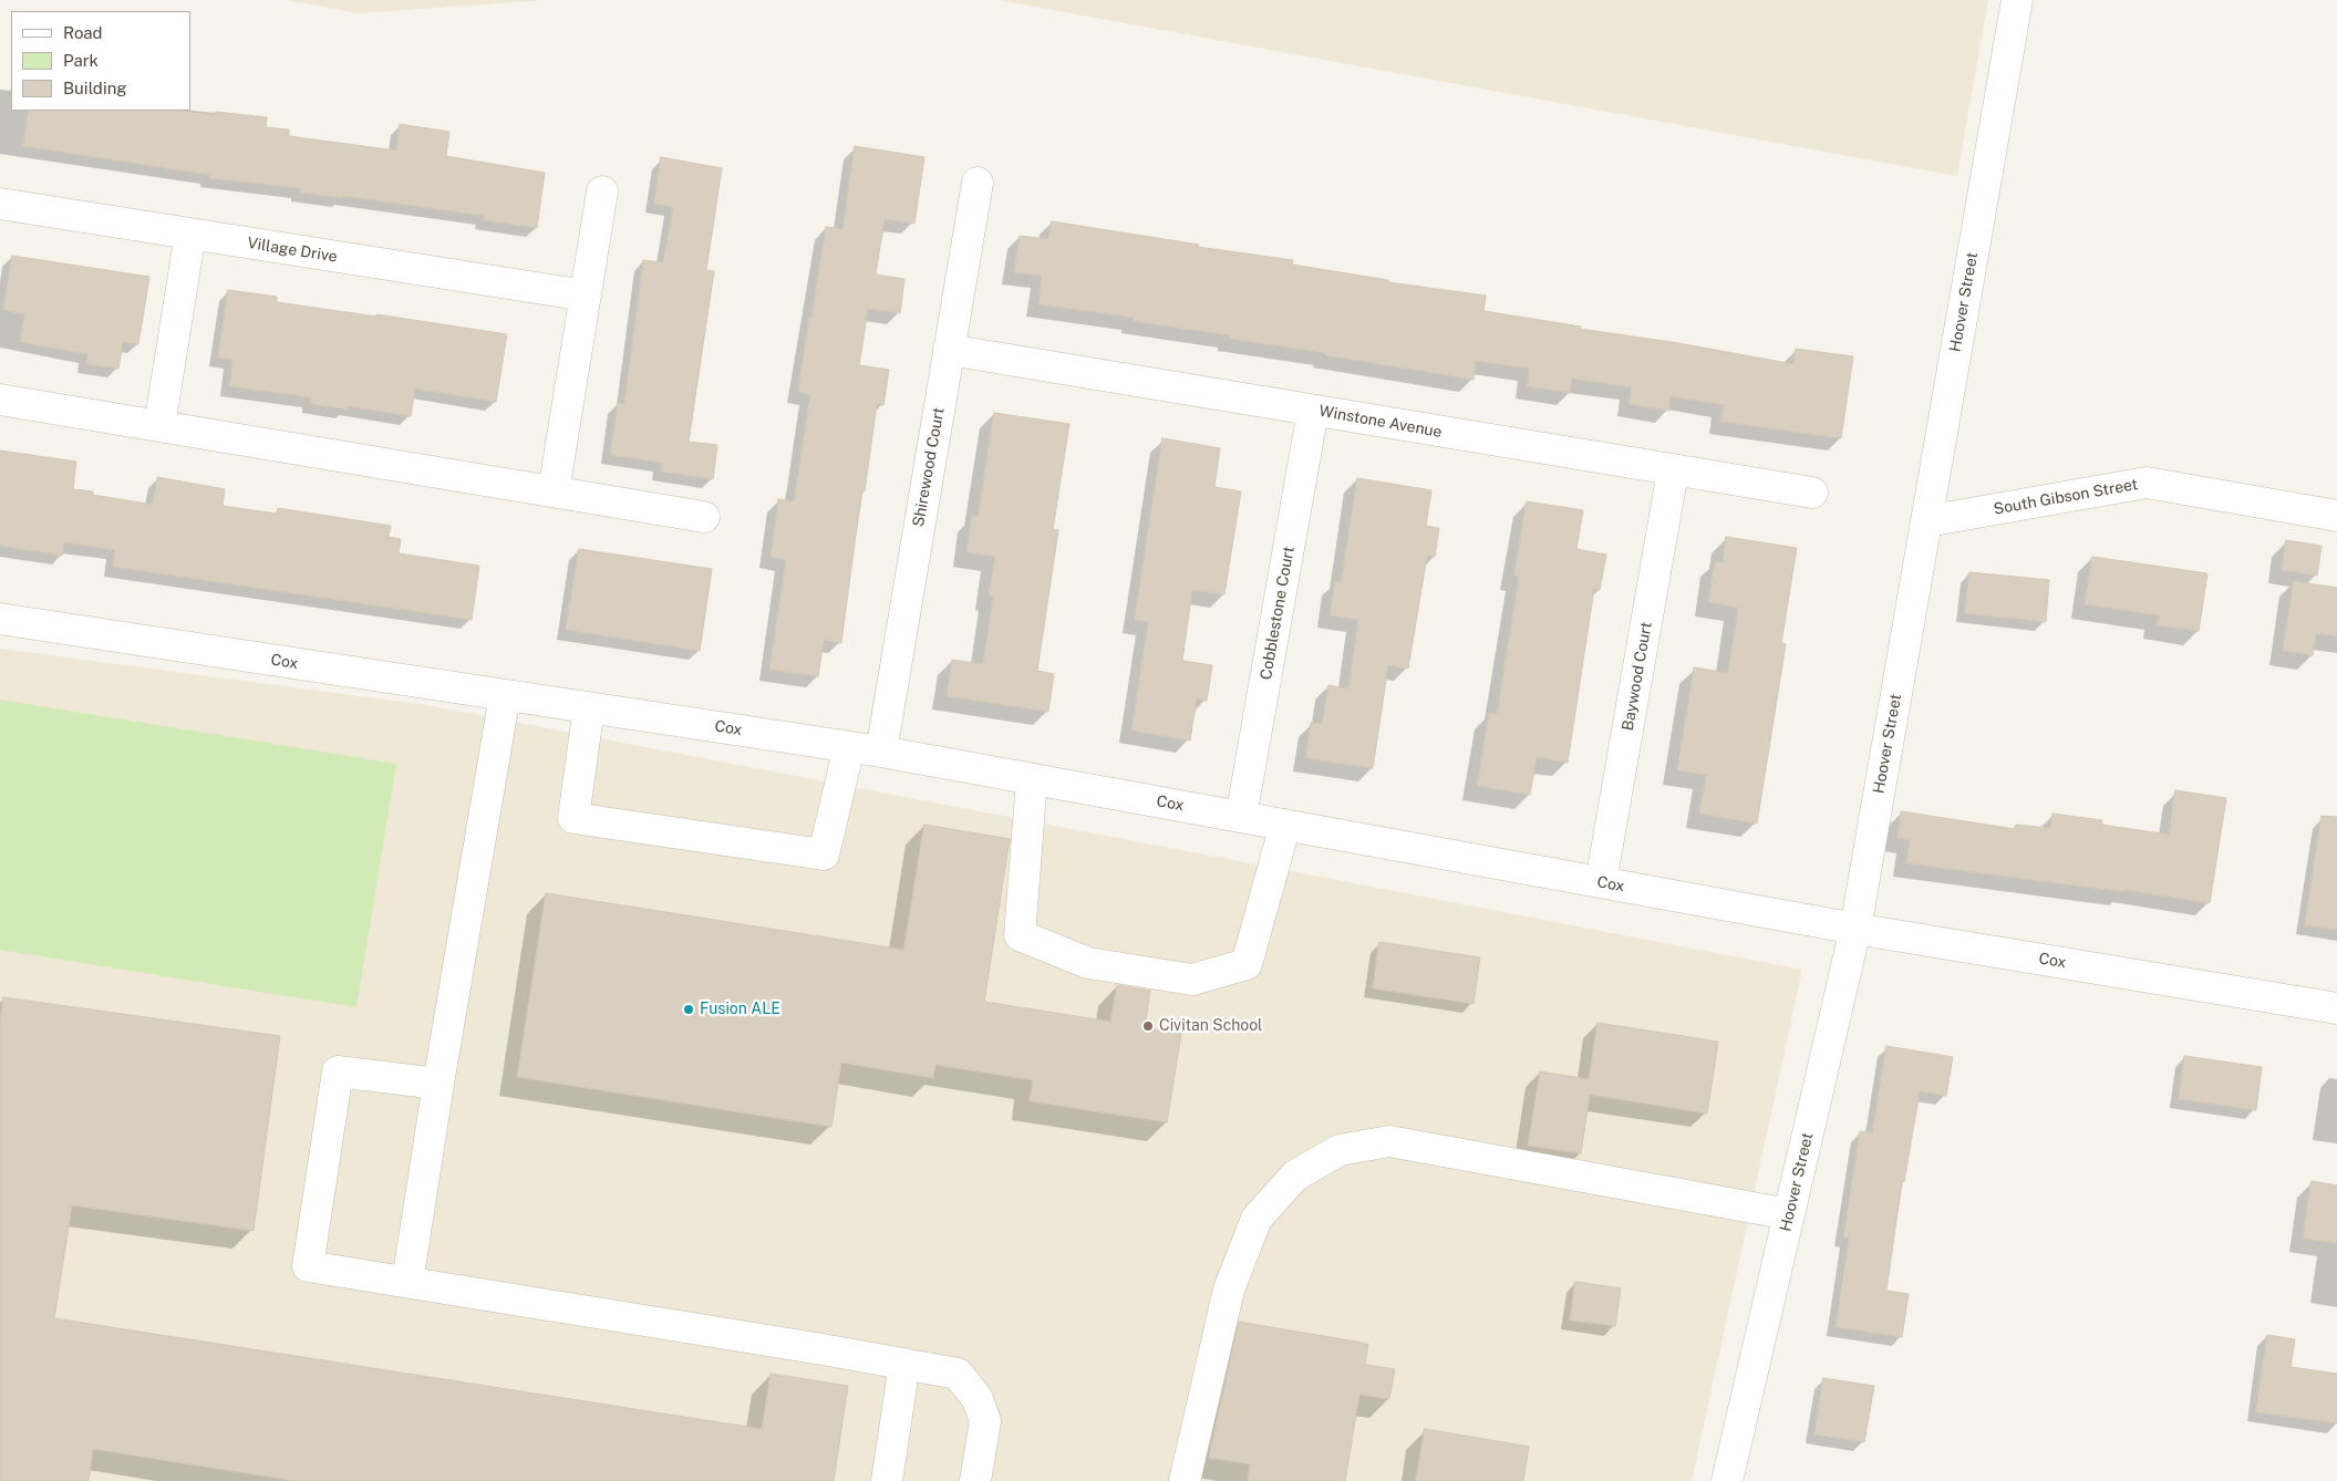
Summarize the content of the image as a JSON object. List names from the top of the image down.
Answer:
{
  "streets": {
    "street": [
      "Village Drive",
      "Hoover Street",
      "Winstone Avenue",
      "Shirewood Court",
      "South Gibson Street",
      "Cobblestone Court",
      "Cox",
      "Baywood Court"
    ]
  },
  "crossings": [
    ["Hoover Street", "South Gibson Street"],
    ["Hoover Street", "Cox"],
    ["Winstone Avenue", "Shirewood Court"],
    ["Winstone Avenue", "Cobblestone Court"],
    ["Winstone Avenue", "Baywood Court"],
    ["Shirewood Court", "Cox"],
    ["Cobblestone Court", "Cox"],
    ["Cox", "Baywood Court"]
  ],
  "places": ["Fusion ALE", "Civitan School"],
  "legend": ["Road", "Park", "Building"]
}
